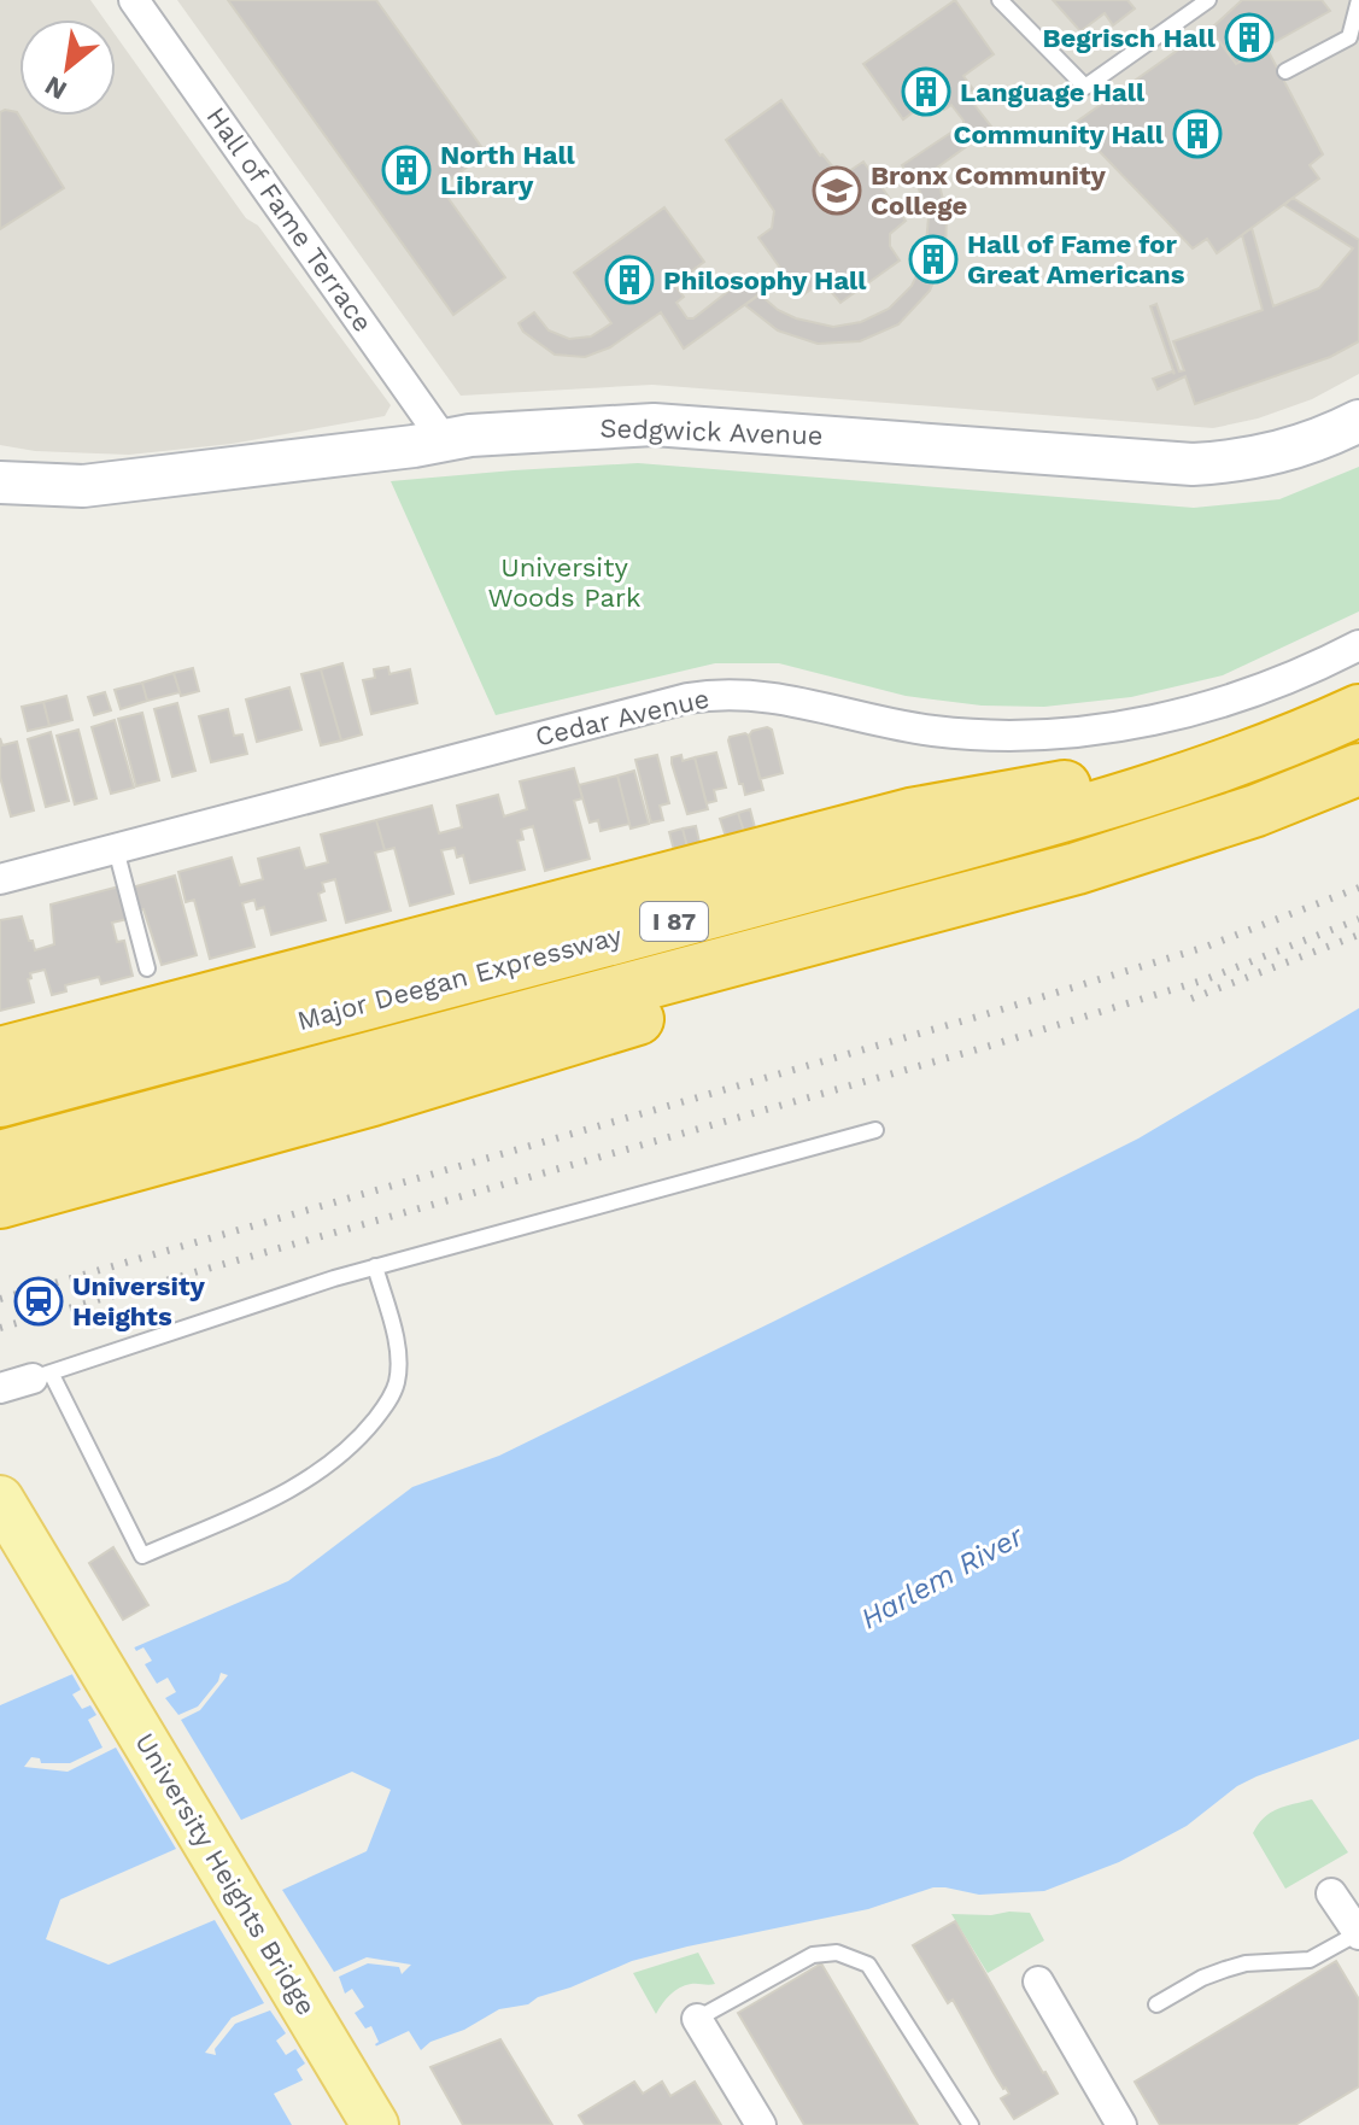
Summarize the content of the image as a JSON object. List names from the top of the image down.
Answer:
{
  "streets": {
    "highway": ["I 87", "Major Deegan Expressway"],
    "main road": ["Sedgwick Avenue", "University Heights Bridge"],
    "street": ["Hall of Fame Terrace", "Cedar Avenue"]
  },
  "crossings": [
    ["Hall of Fame Terrace", "Sedgwick Avenue"]
  ],
  "water": ["Harlem River"],
  "parks": ["University Woods Park"],
  "places": {
    "building": [
      "Begrisch Hall",
      "Language Hall",
      "Community Hall",
      "North Hall Library",
      "Hall of Fame for Great Americans",
      "Philosophy Hall"
    ],
    "school or university": ["Bronx Community College"],
    "station": ["University Heights"]
  },
  "north": "bottom left"
}
